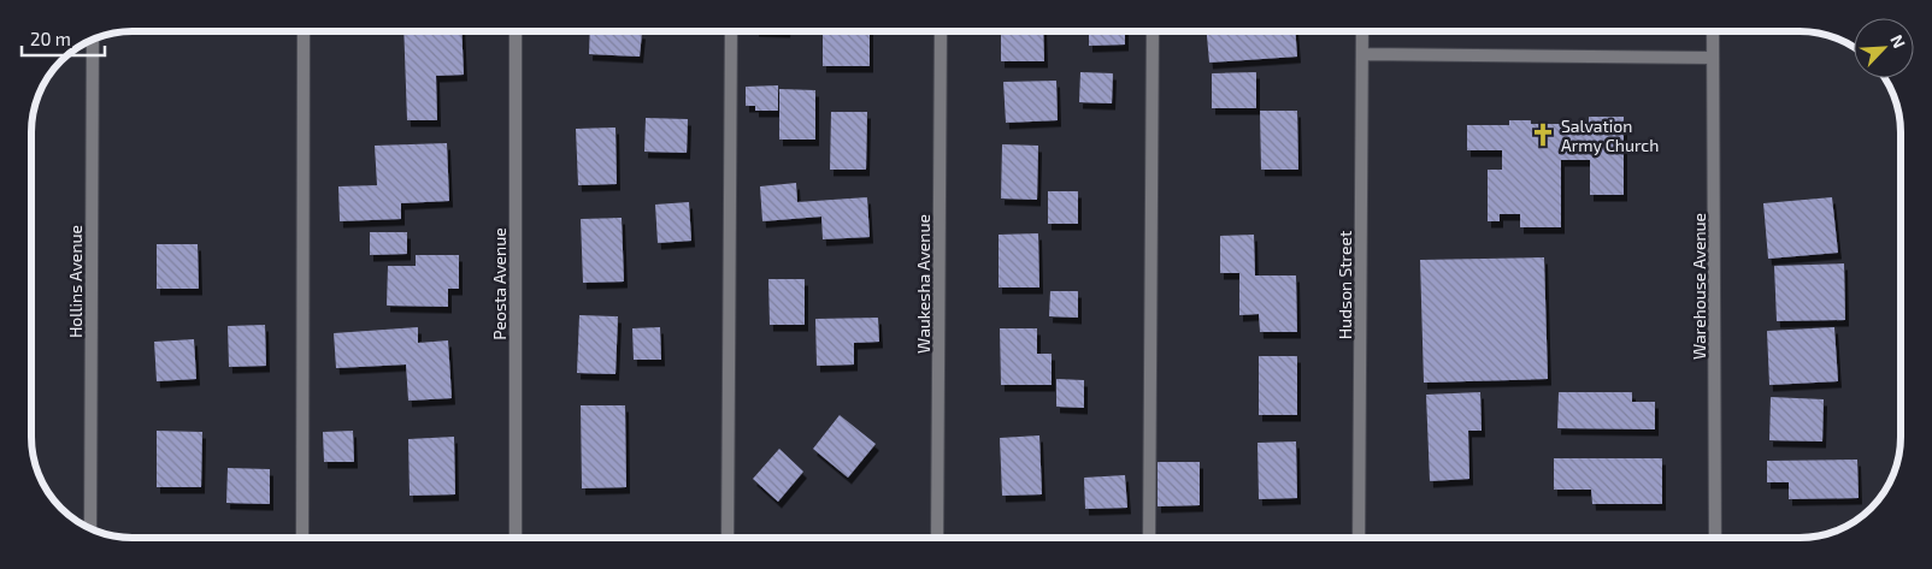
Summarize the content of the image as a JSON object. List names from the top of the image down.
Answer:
{
  "streets": {
    "street": [
      "Hollins Avenue",
      "Peosta Avenue",
      "Waukesha Avenue",
      "Hudson Street",
      "Warehouse Avenue"
    ]
  },
  "places": {
    "church": ["Salvation Army Church"]
  },
  "scale_bar": "20 m",
  "north": "top right"
}
